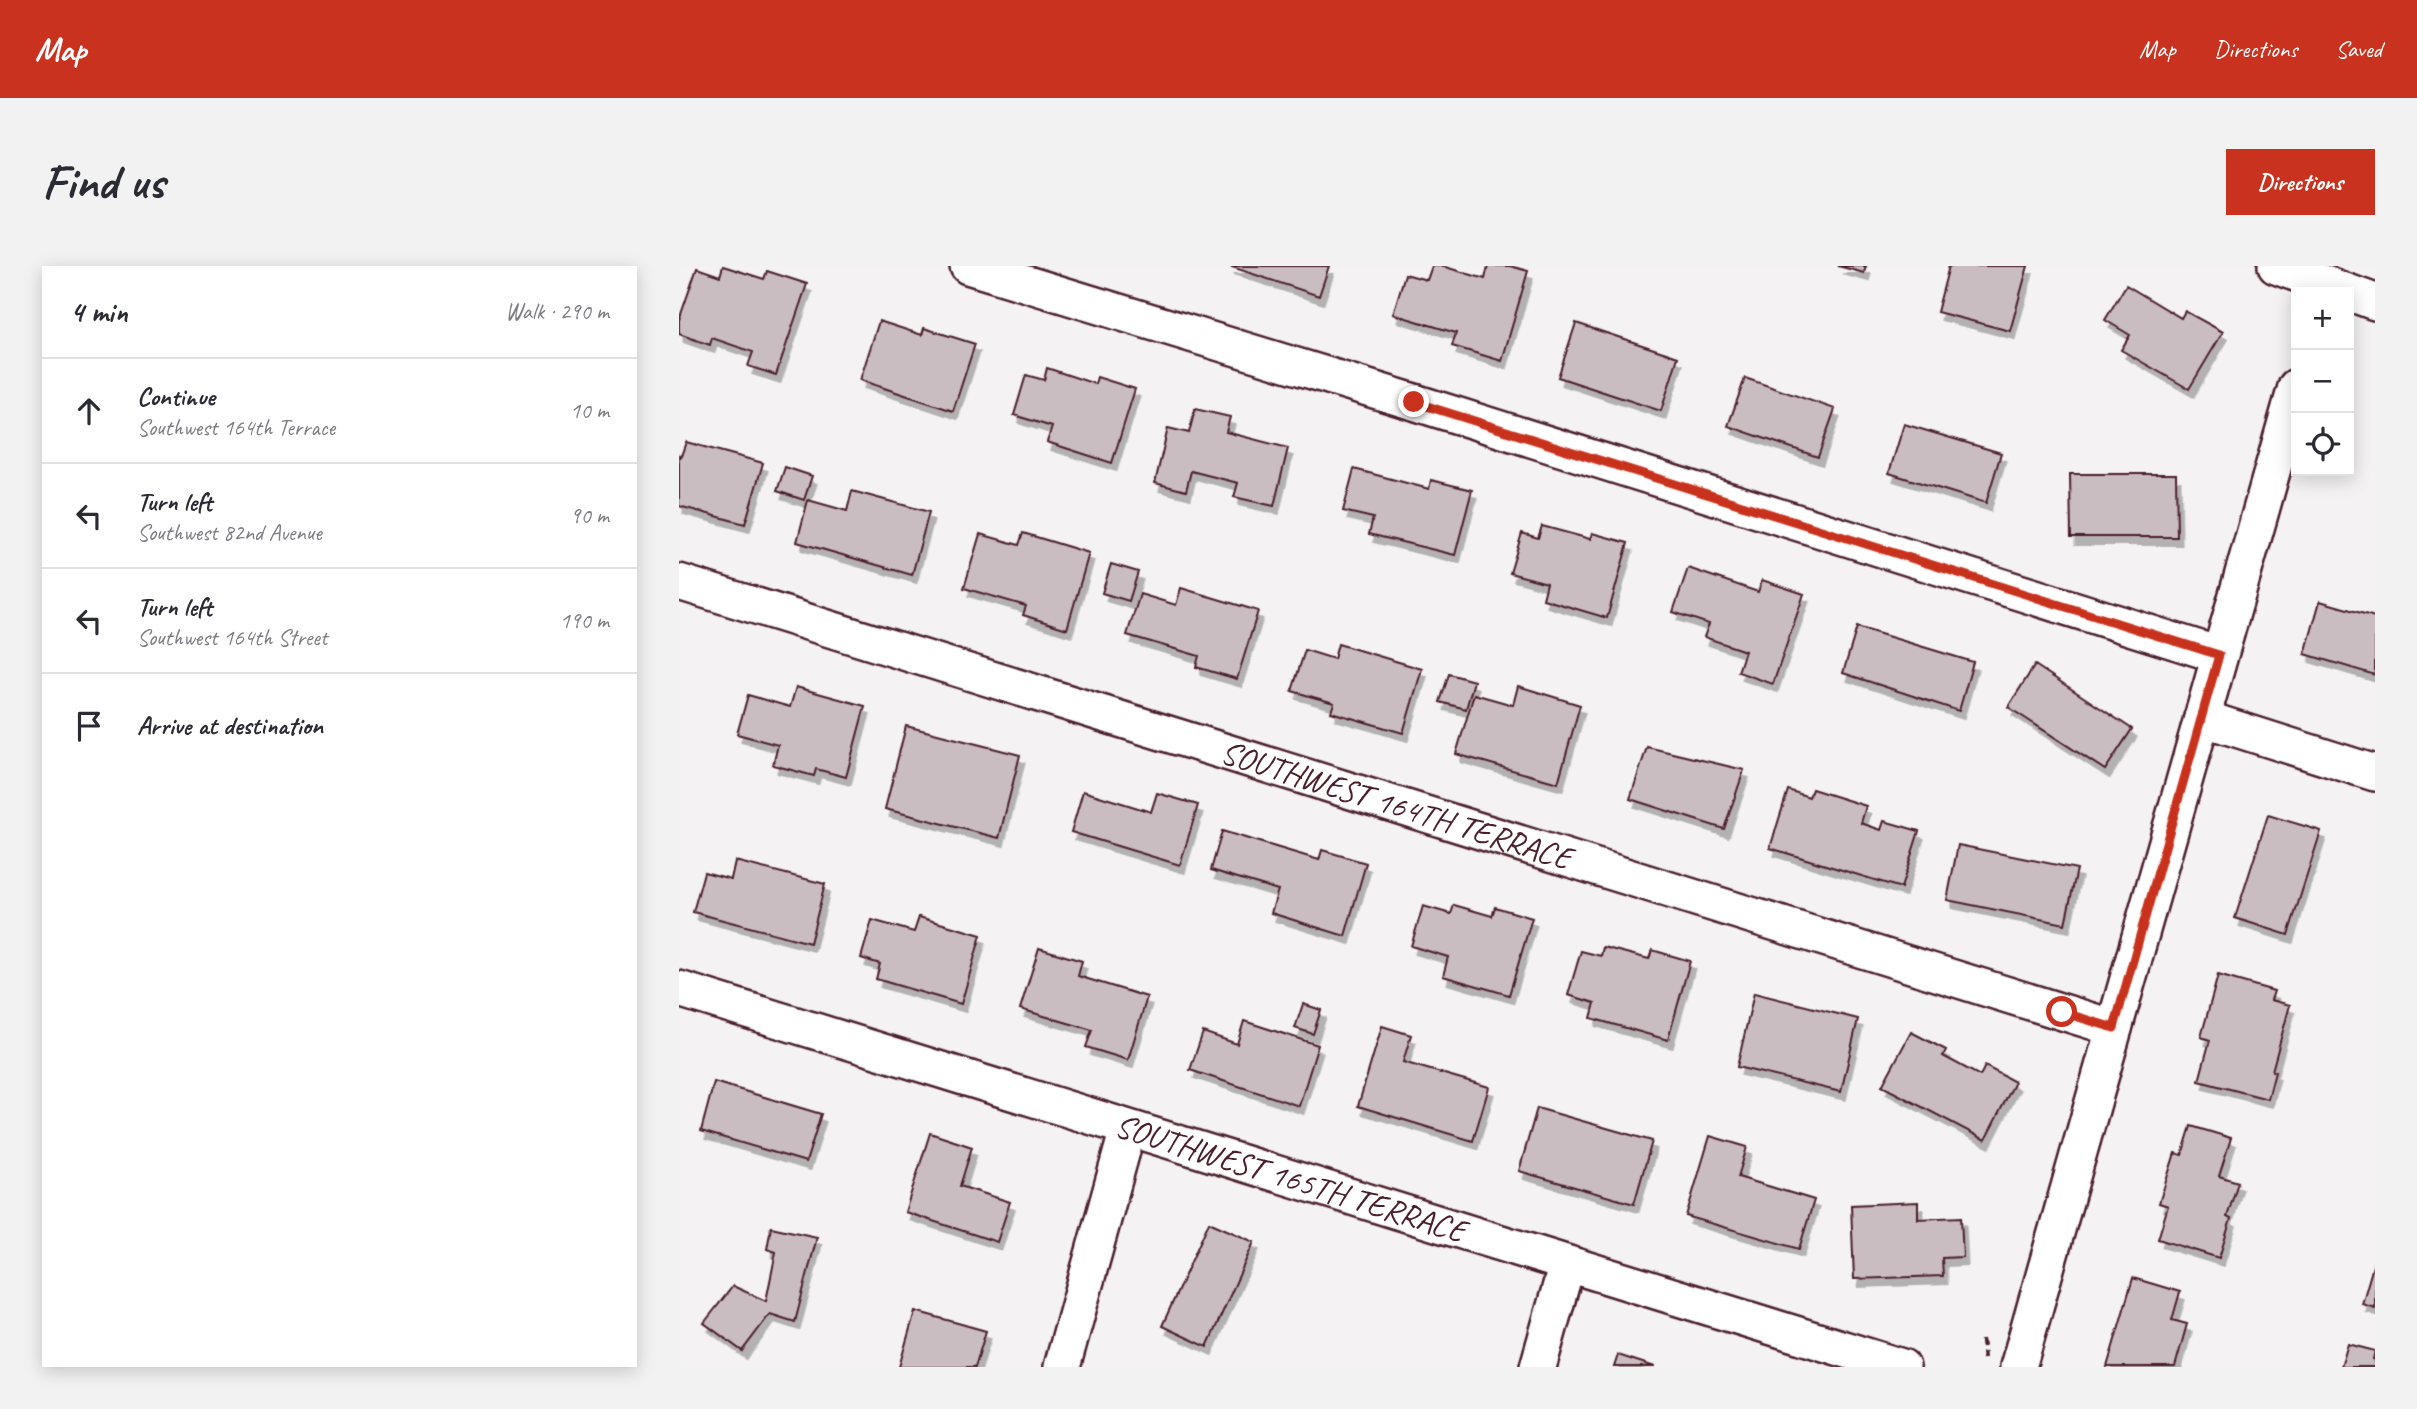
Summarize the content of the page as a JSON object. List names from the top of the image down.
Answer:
{
  "streets": {
    "street": ["SOUTHWEST 164TH TERRACE", "SOUTHWEST 165TH TERRACE"]
  },
  "page": {
    "header": "Map",
    "nav": ["Map", "Directions", "Saved"],
    "buttons": "Directions",
    "title": "Find us",
    "heading": ["4 min", "Walk · 290 m"],
    "map_buttons": ["+", "−"],
    "list": [
      ["Continue", "Southwest 164th Terrace", "10 m"],
      ["Turn left", "Southwest 82nd Avenue", "90 m"],
      ["Turn left", "Southwest 164th Street", "190 m"],
      "Arrive at destination"
    ]
  }
}
